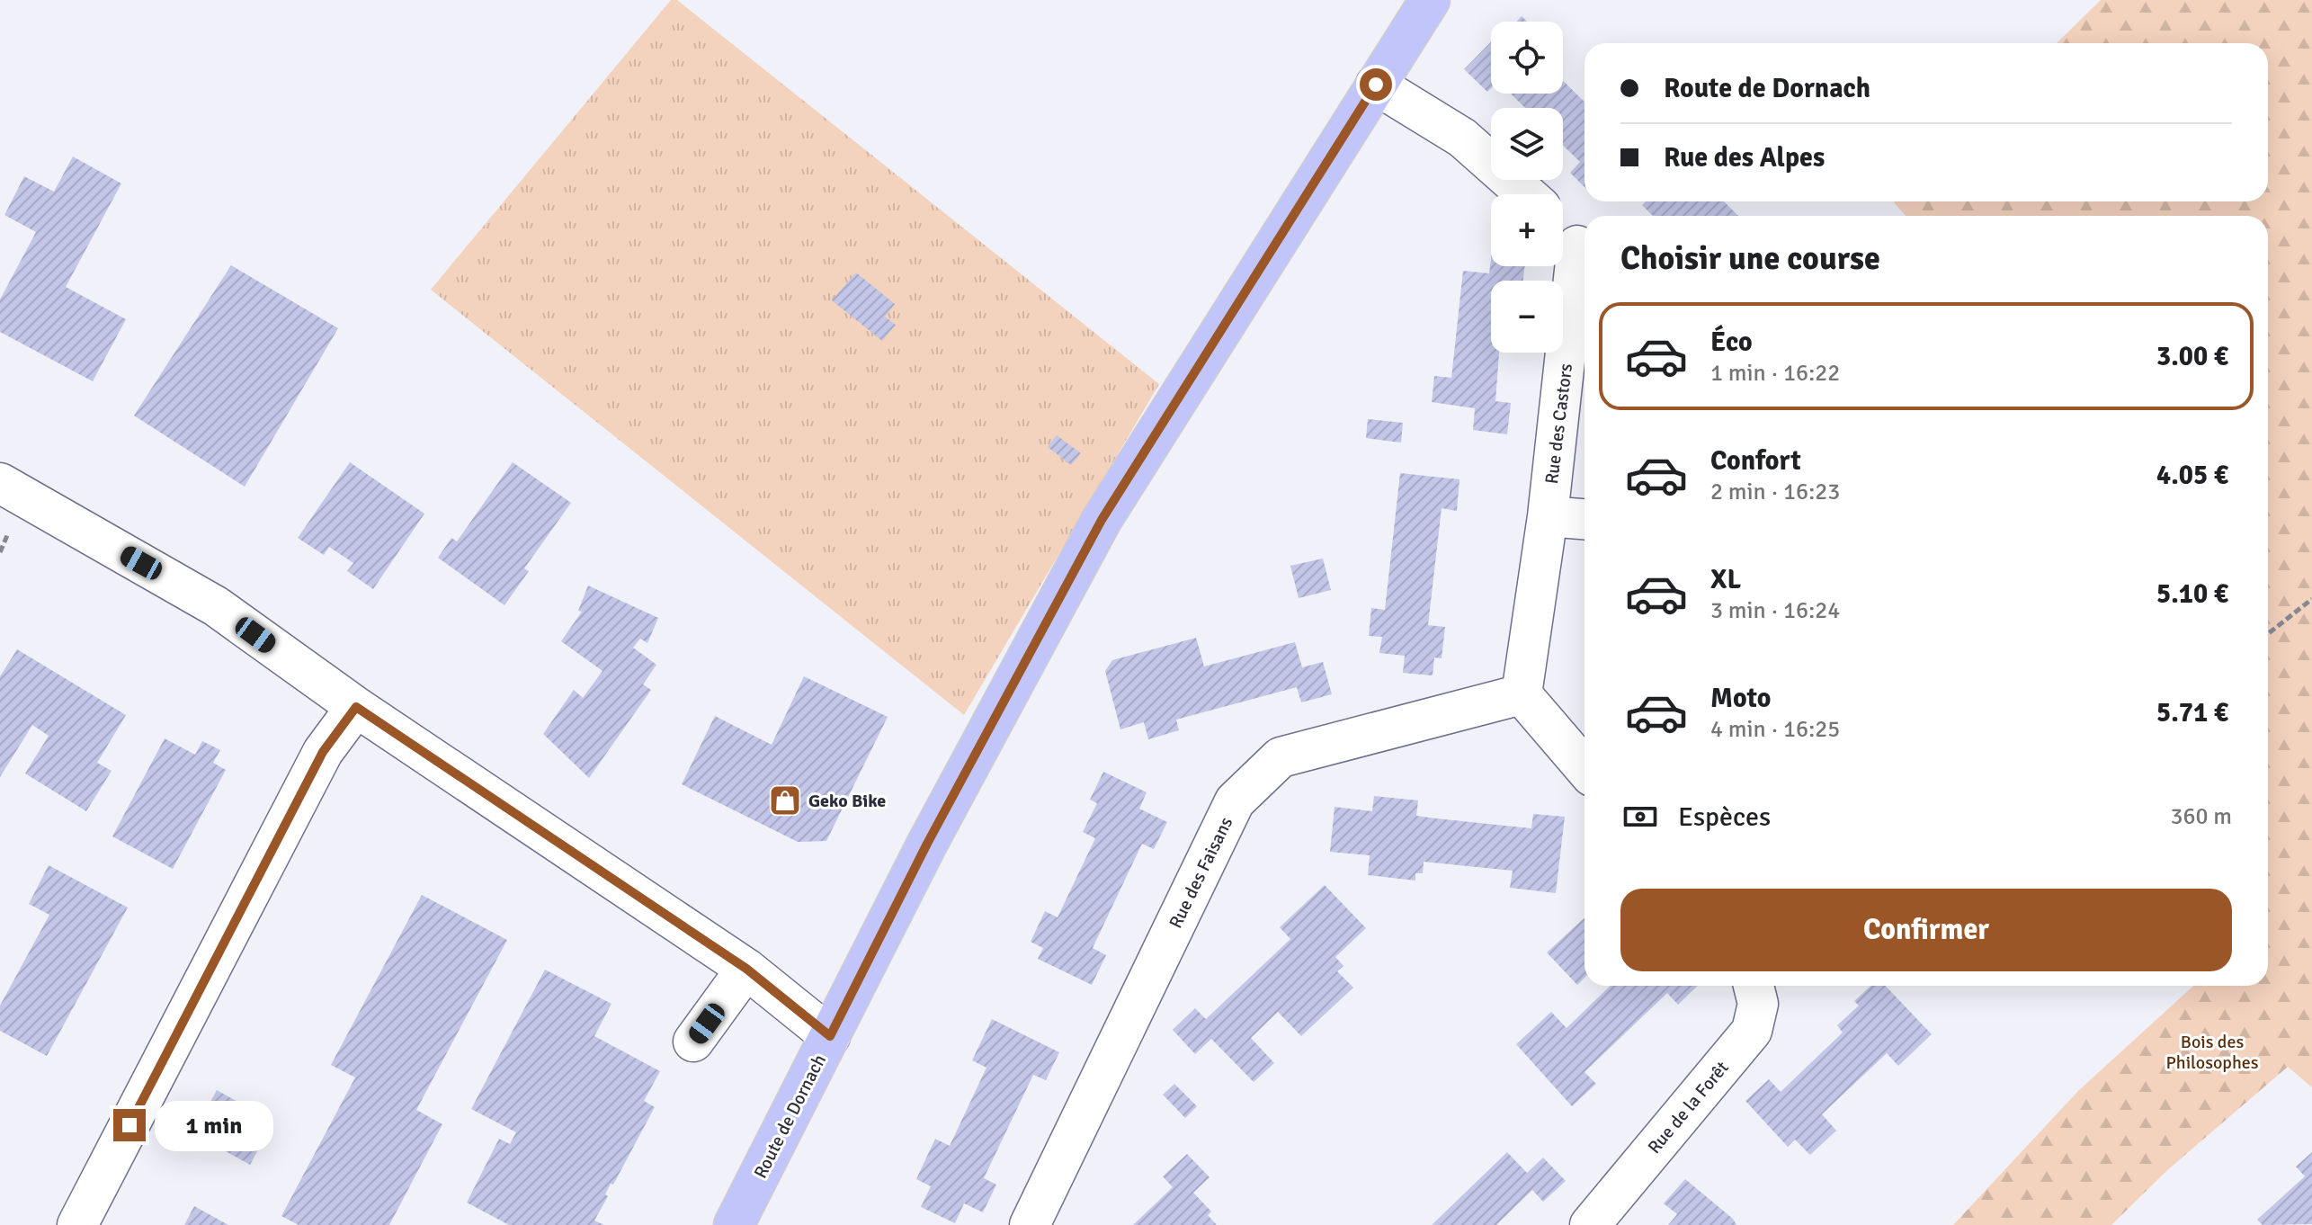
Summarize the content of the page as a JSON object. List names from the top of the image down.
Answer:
{
  "streets": {
    "main road": ["Route de Dornach"],
    "street": ["Rue des Castors", "Rue des Faisans", "Rue de la Forêt"]
  },
  "crossings": [
    ["Rue des Castors", "Rue des Faisans"]
  ],
  "parks": ["Bois des Philosophes"],
  "places": {
    "shop": ["Geko Bike"]
  },
  "page": {
    "map_buttons": ["+", "−"],
    "banner": ["Route de Dornach", "Rue des Alpes"],
    "heading": "Choisir une course",
    "list": [
      {
        "name": "Éco",
        "note": "1 min · 16:22",
        "value": "3.00 €"
      },
      {
        "name": "Confort",
        "note": "2 min · 16:23",
        "value": "4.05 €"
      },
      {
        "name": "XL",
        "note": "3 min · 16:24",
        "value": "5.10 €"
      },
      {
        "name": "Moto",
        "note": "4 min · 16:25",
        "value": "5.71 €"
      }
    ],
    "pay": ["Espèces", "360 m"],
    "buttons": "Confirmer",
    "bubble": "1 min"
  }
}
